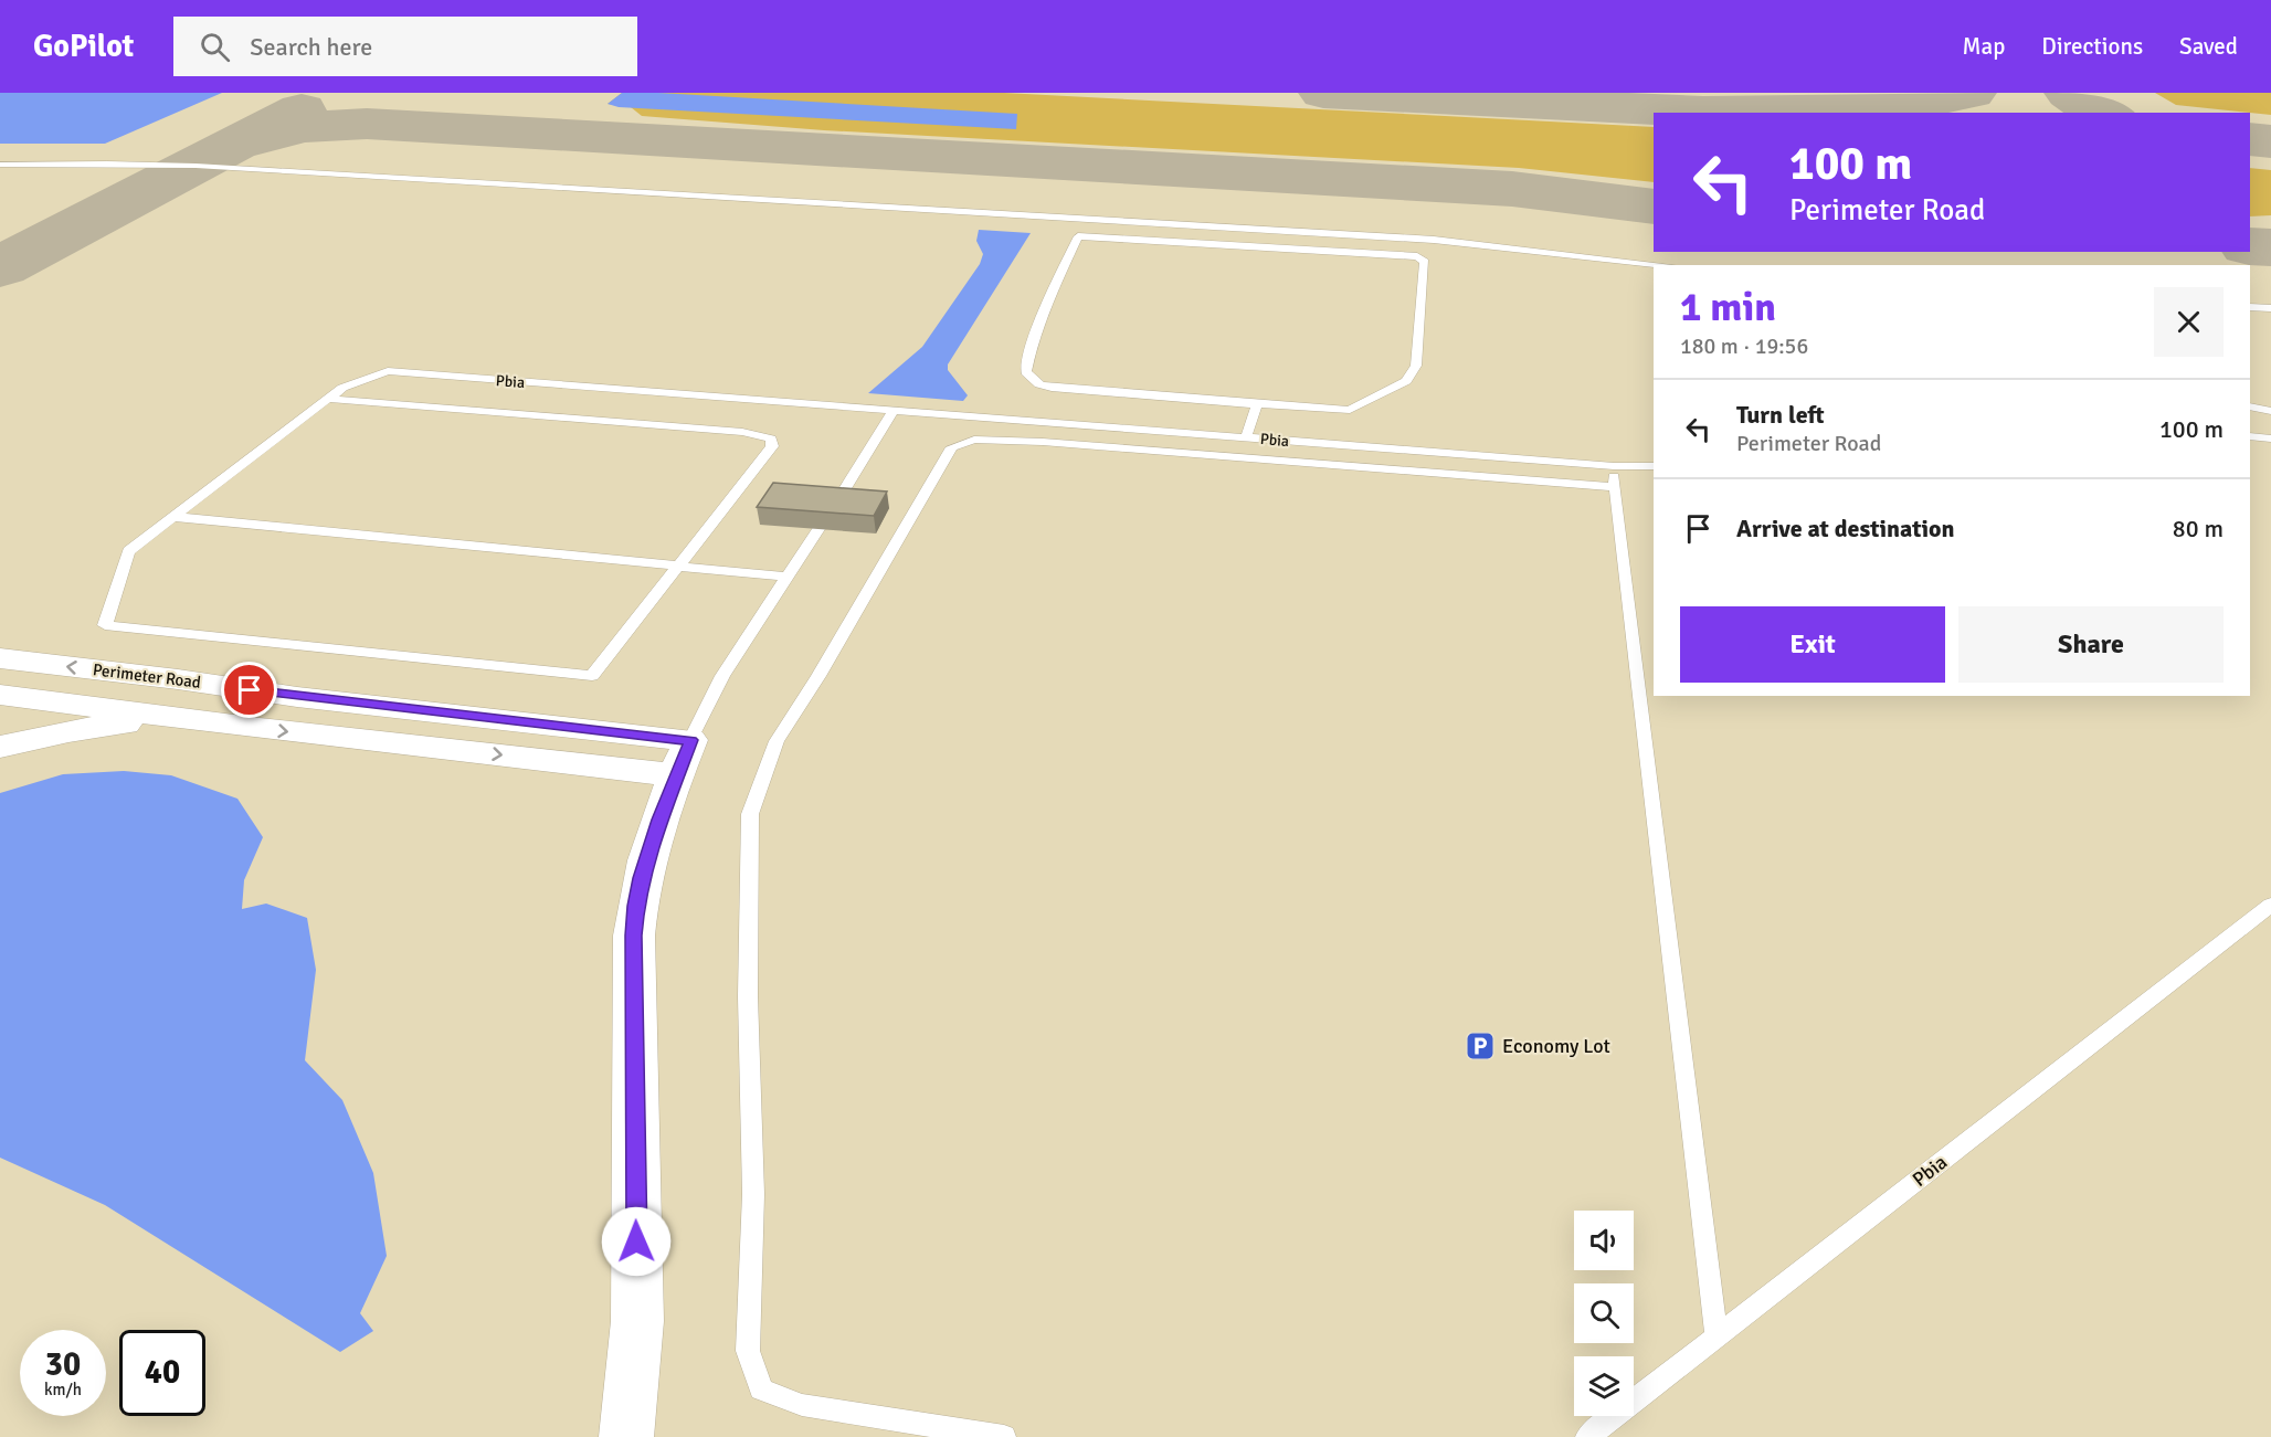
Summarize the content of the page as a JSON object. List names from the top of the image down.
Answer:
{
  "streets": {
    "street": ["Perimeter Road"],
    "lane": ["Pbia"]
  },
  "places": {
    "parking": ["Economy Lot"]
  },
  "page": {
    "header": "GoPilot",
    "search": "Search here",
    "nav": ["Map", "Directions", "Saved"],
    "turn": ["100 m", "Perimeter Road"],
    "heading": ["1 min", "180 m · 19:56"],
    "list": [
      {
        "name": "Turn left",
        "note": "Perimeter Road",
        "value": "100 m"
      },
      {
        "name": "Arrive at destination",
        "value": "80 m"
      }
    ],
    "buttons": ["Exit", "Share"],
    "speed": "30 km/h",
    "limit": "40"
  }
}
